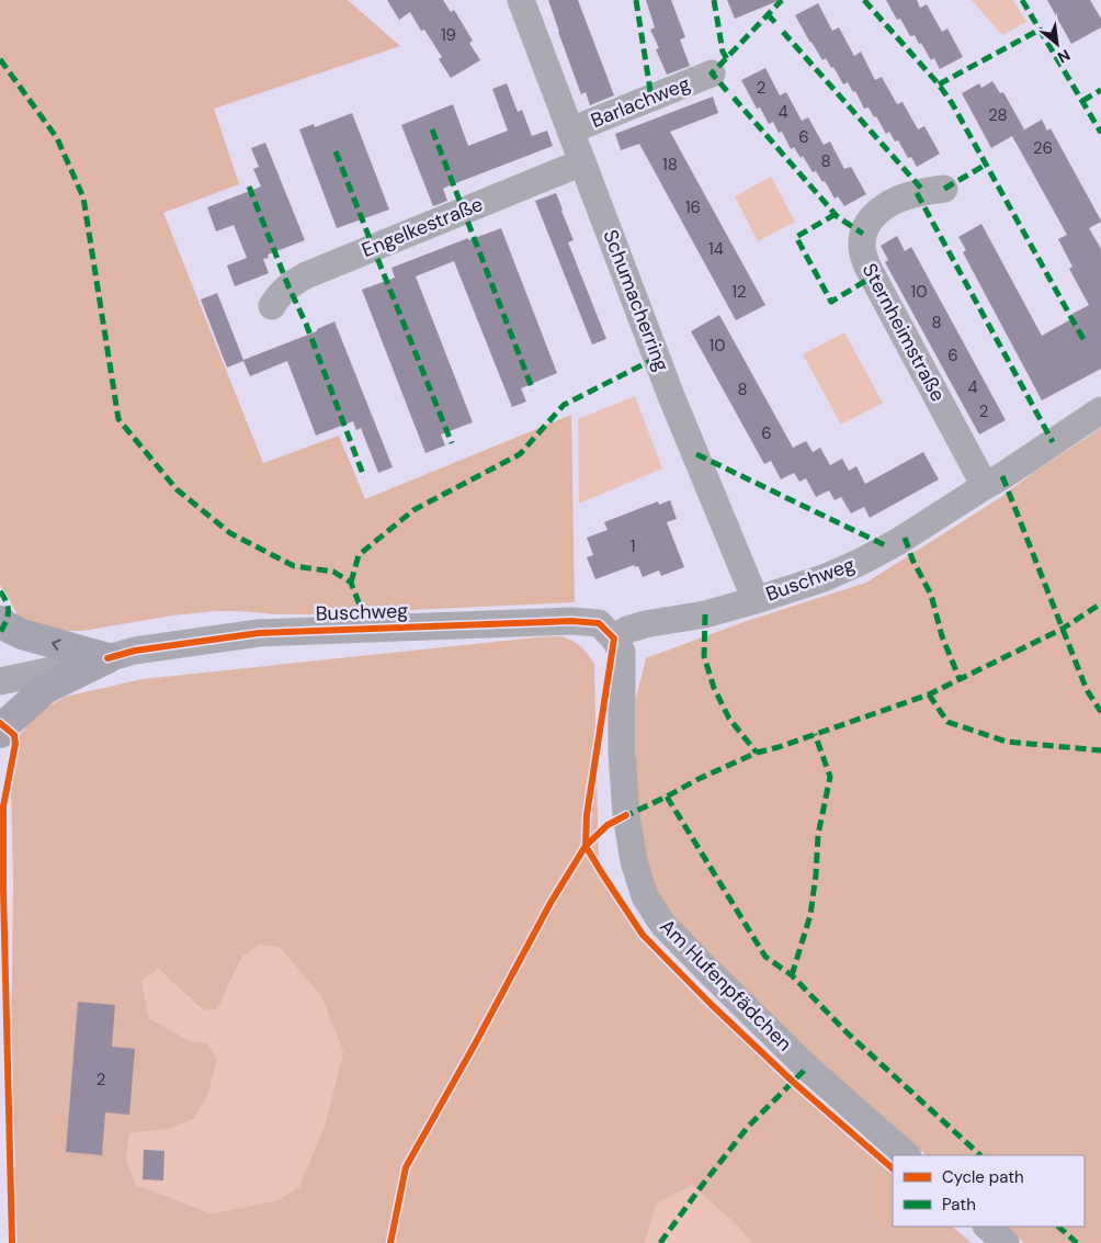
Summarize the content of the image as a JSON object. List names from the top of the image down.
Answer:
{
  "streets": {
    "street": [
      "Barlachweg",
      "Engelkestraße",
      "Schumacherring",
      "Sternheimstraße",
      "Buschweg",
      "Am Hufenpfädchen"
    ]
  },
  "crossings": [
    ["Barlachweg", "Schumacherring"],
    ["Engelkestraße", "Schumacherring"],
    ["Schumacherring", "Buschweg"],
    ["Sternheimstraße", "Buschweg"],
    ["Buschweg", "Am Hufenpfädchen"]
  ],
  "house_numbers": [
    "19",
    "2",
    "4",
    "28",
    "6",
    "26",
    "8",
    "18",
    "16",
    "14",
    "12",
    "10",
    "8",
    "10",
    "6",
    "4",
    "8",
    "2",
    "6",
    "1",
    "2"
  ],
  "legend": ["Cycle path", "Path"],
  "north": "bottom right"
}
